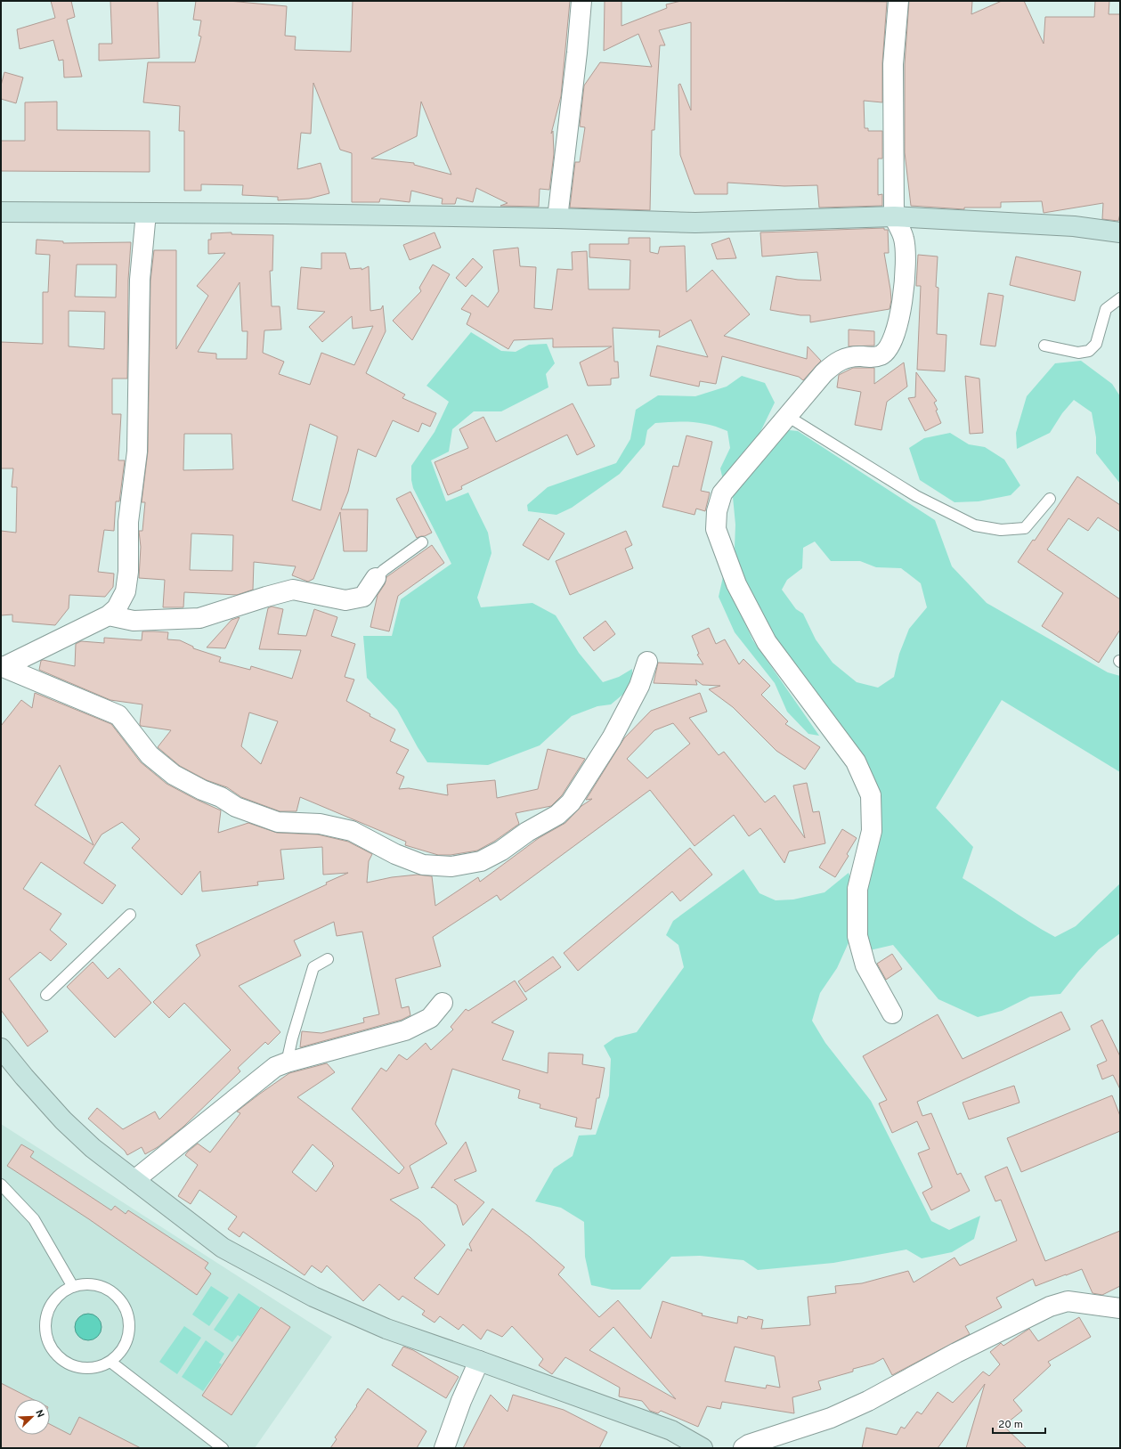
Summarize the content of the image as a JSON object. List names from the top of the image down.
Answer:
{
  "scale_bar": "20 m",
  "north": "top right"
}
